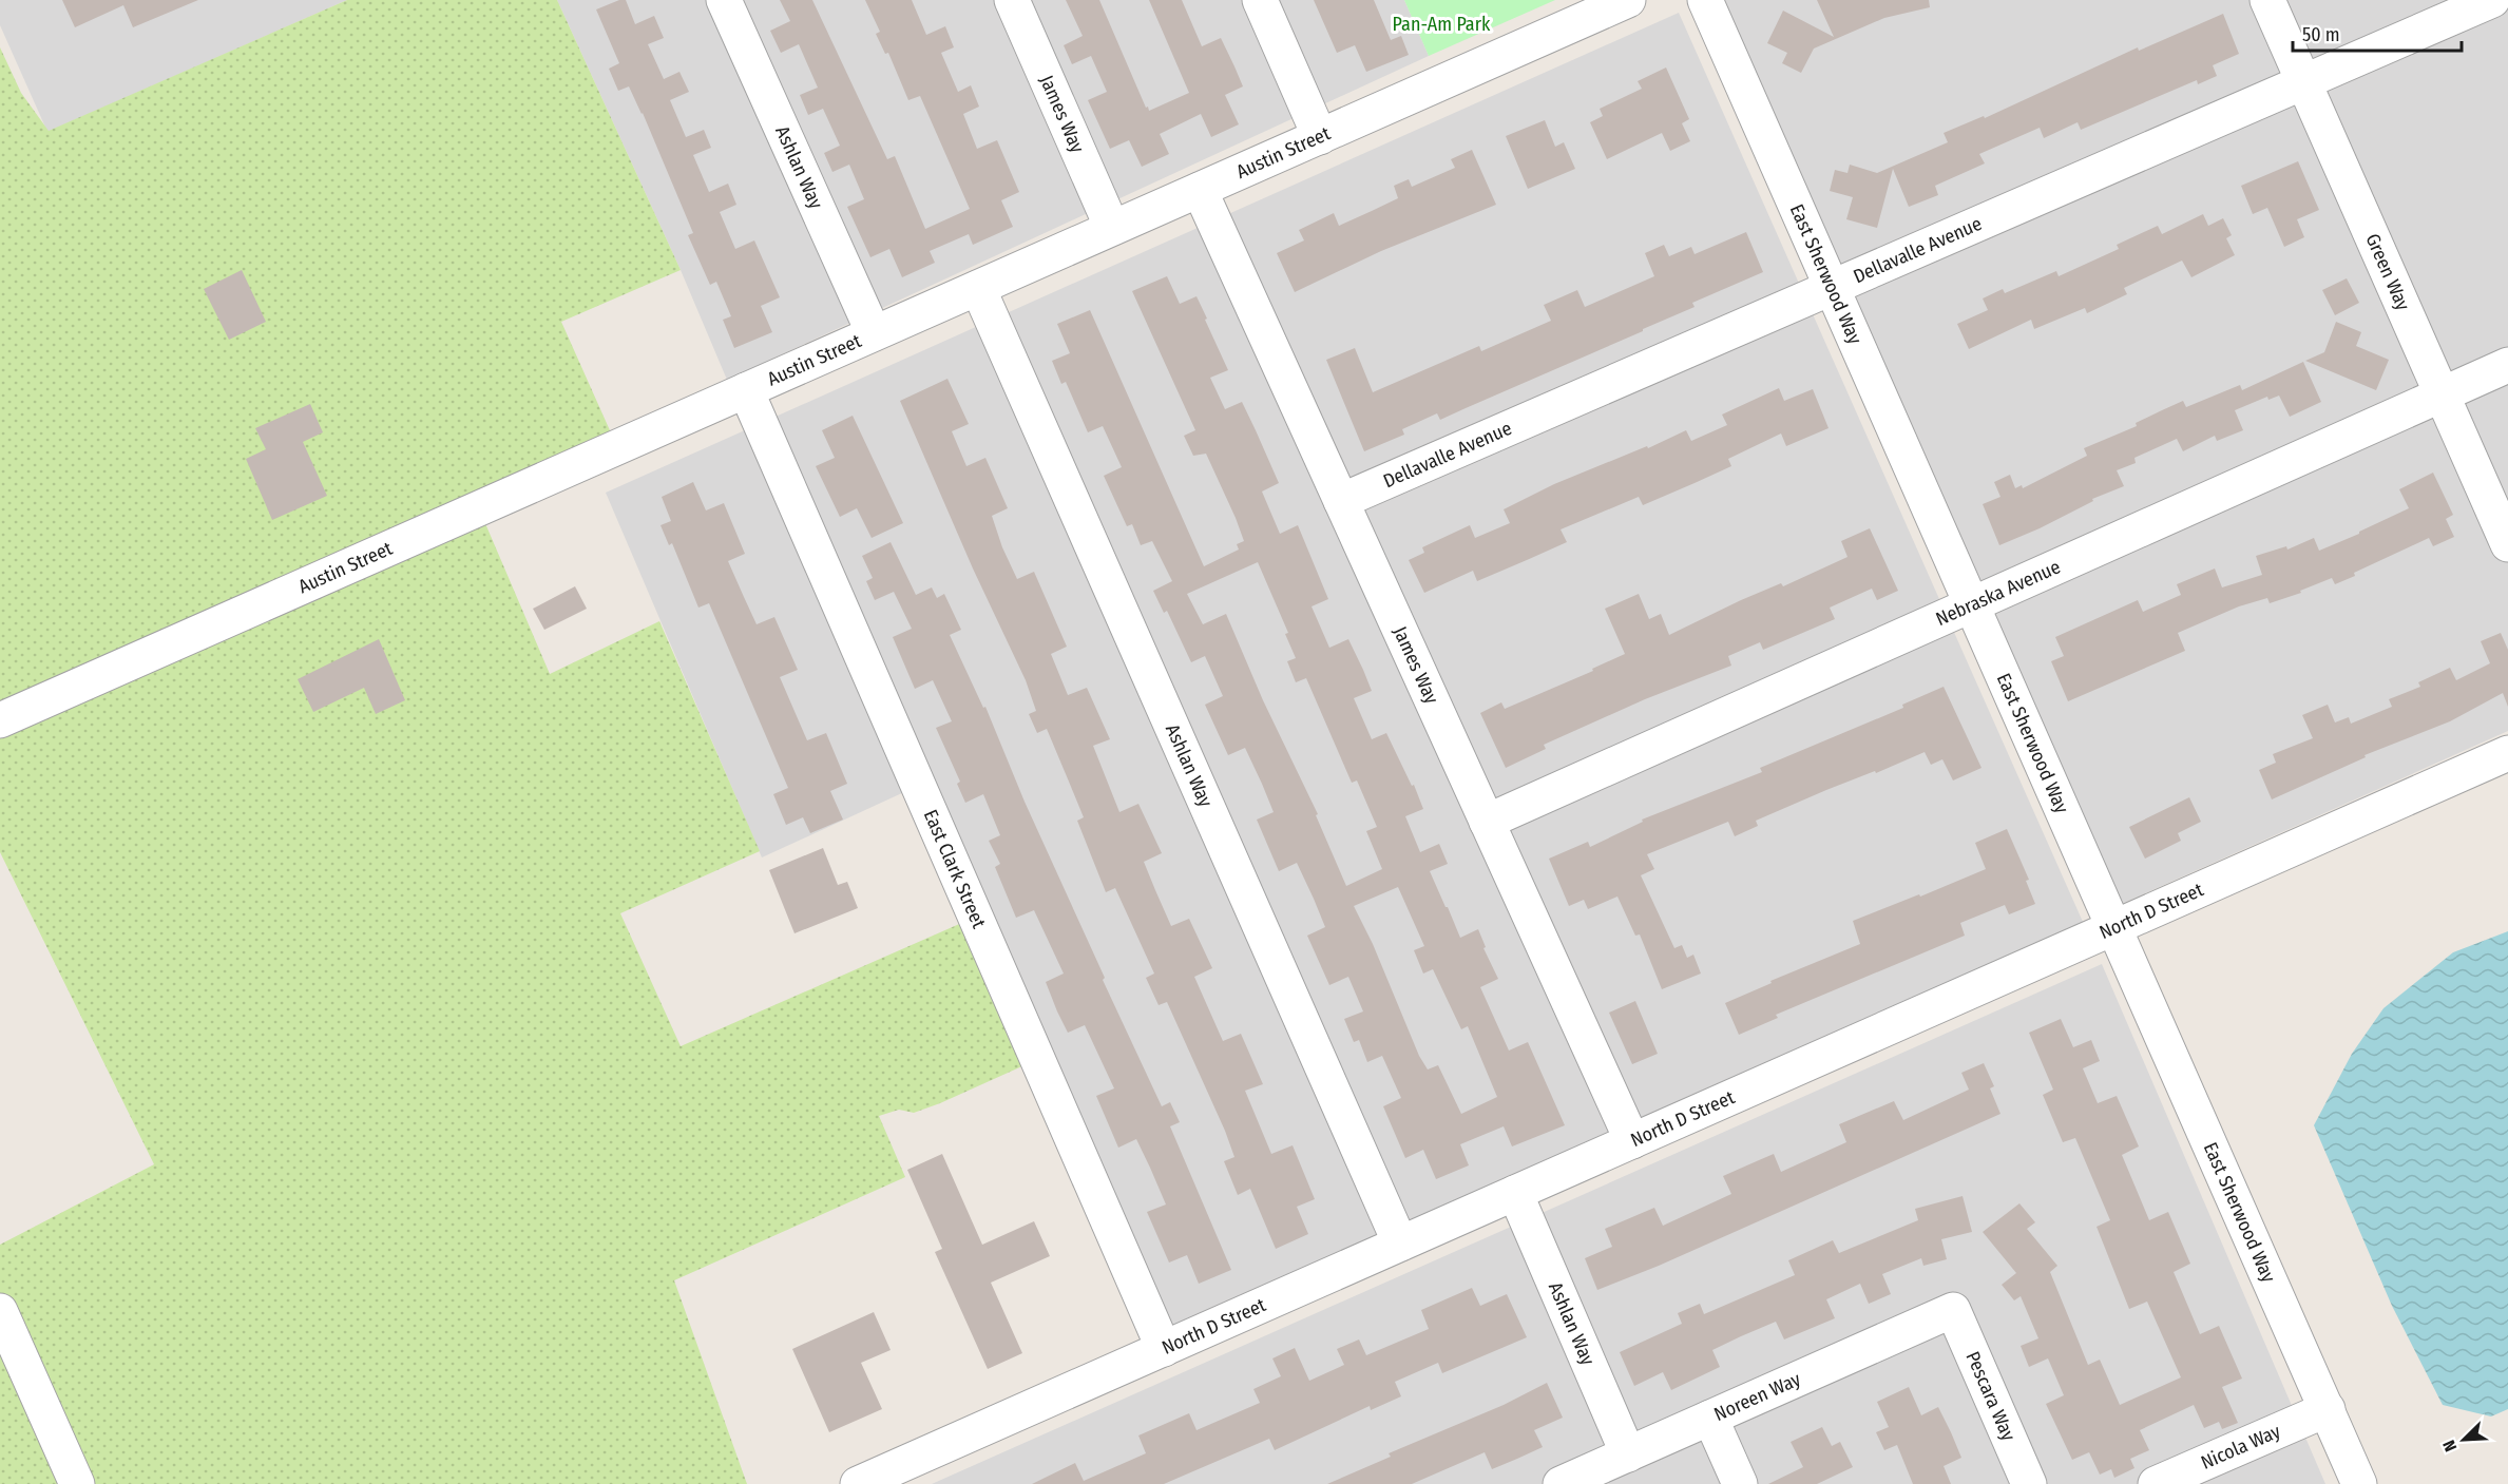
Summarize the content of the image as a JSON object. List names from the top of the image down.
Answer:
{
  "streets": {
    "street": [
      "James Way",
      "Austin Street",
      "Ashlan Way",
      "Dellavalle Avenue",
      "Green Way",
      "East Sherwood Way",
      "Nebraska Avenue",
      "East Clark Street",
      "North D Street",
      "Noreen Way",
      "Pescara Way",
      "Nicola Way"
    ]
  },
  "crossings": [
    ["James Way", "Austin Street"],
    ["James Way", "Dellavalle Avenue"],
    ["James Way", "Nebraska Avenue"],
    ["James Way", "North D Street"],
    ["Austin Street", "Ashlan Way"],
    ["Austin Street", "East Clark Street"],
    ["Ashlan Way", "North D Street"],
    ["Ashlan Way", "Noreen Way"],
    ["Dellavalle Avenue", "Green Way"],
    ["Dellavalle Avenue", "East Sherwood Way"],
    ["Green Way", "Nebraska Avenue"],
    ["East Sherwood Way", "Nebraska Avenue"],
    ["East Sherwood Way", "North D Street"],
    ["East Sherwood Way", "Nicola Way"],
    ["East Clark Street", "North D Street"],
    ["Noreen Way", "Pescara Way"]
  ],
  "parks": ["Pan-Am Park"],
  "scale_bar": "50 m",
  "north": "bottom left"
}
